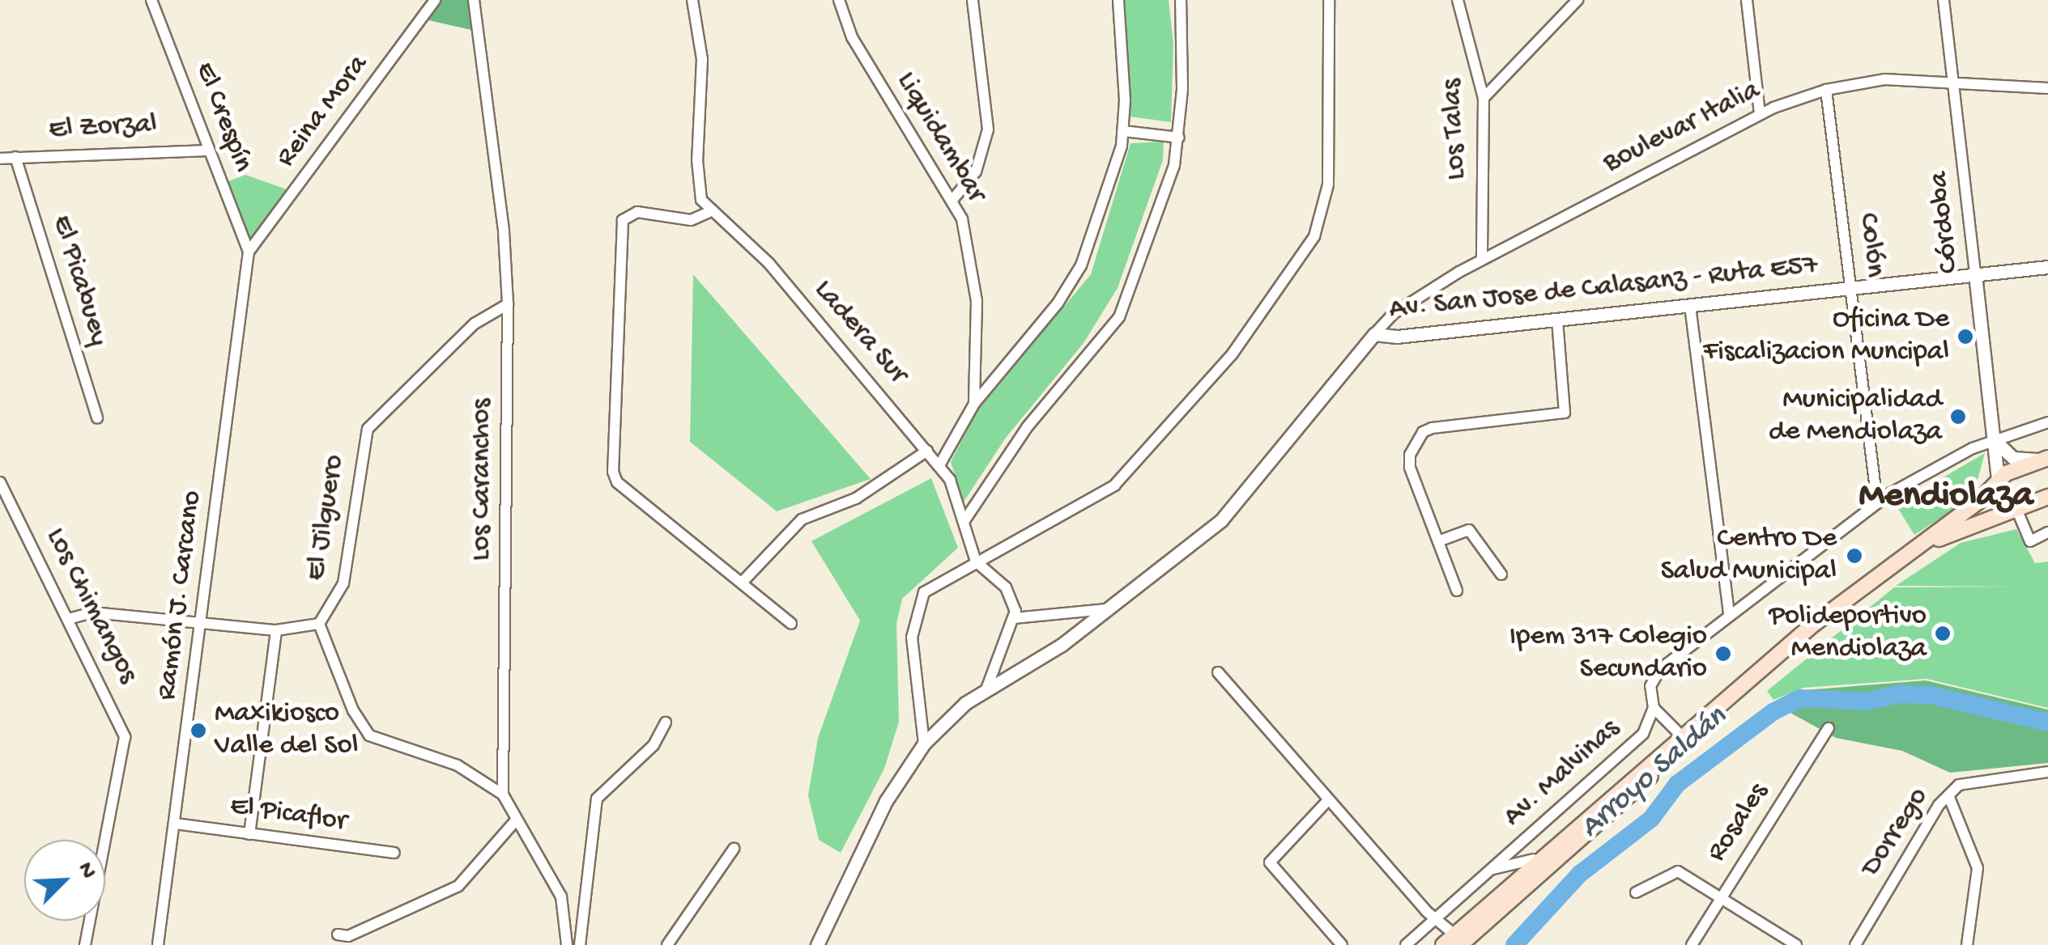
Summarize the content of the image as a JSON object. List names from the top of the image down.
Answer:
{
  "streets": {
    "street": [
      "Reina Mora",
      "El Crespín",
      "El Zorzal",
      "Boulevar Italia",
      "Los Talas",
      "Liquidambar",
      "Córdoba",
      "Colón",
      "El Picabuey",
      "Av. San Jose de Calasanz - Ruta E57",
      "Ladera Sur",
      "Los Caranchos",
      "El Jilguero",
      "Ramón J. Carcano",
      "Los Chimangos",
      "Av. Malvinas",
      "El Picaflor",
      "Rosales",
      "Dorrego"
    ]
  },
  "crossings": [
    ["Reina Mora", "El Crespín"],
    ["Reina Mora", "Ramón J. Carcano"],
    ["El Crespín", "El Zorzal"],
    ["El Crespín", "Ramón J. Carcano"],
    ["El Zorzal", "El Picabuey"],
    ["Boulevar Italia", "Los Talas"],
    ["Boulevar Italia", "Córdoba"],
    ["Boulevar Italia", "Colón"],
    ["Boulevar Italia", "Av. San Jose de Calasanz - Ruta E57"],
    ["Córdoba", "Av. San Jose de Calasanz - Ruta E57"],
    ["Córdoba", "Av. Malvinas"],
    ["Colón", "Av. San Jose de Calasanz - Ruta E57"],
    ["Colón", "Av. Malvinas"],
    ["Los Caranchos", "El Jilguero"],
    ["Ramón J. Carcano", "El Picaflor"]
  ],
  "districts": ["Mendiolaza"],
  "water": ["Arroyo Saldán"],
  "places": [
    "Oficina De Fiscalizacion Muncipal",
    "Municipalidad de Mendiolaza",
    "Centro De Salud Municipal",
    "Polideportivo Mendiolaza",
    "Ipem 317 Colegio Secundario",
    "Maxikiosco Valle del Sol"
  ],
  "north": "top right"
}
